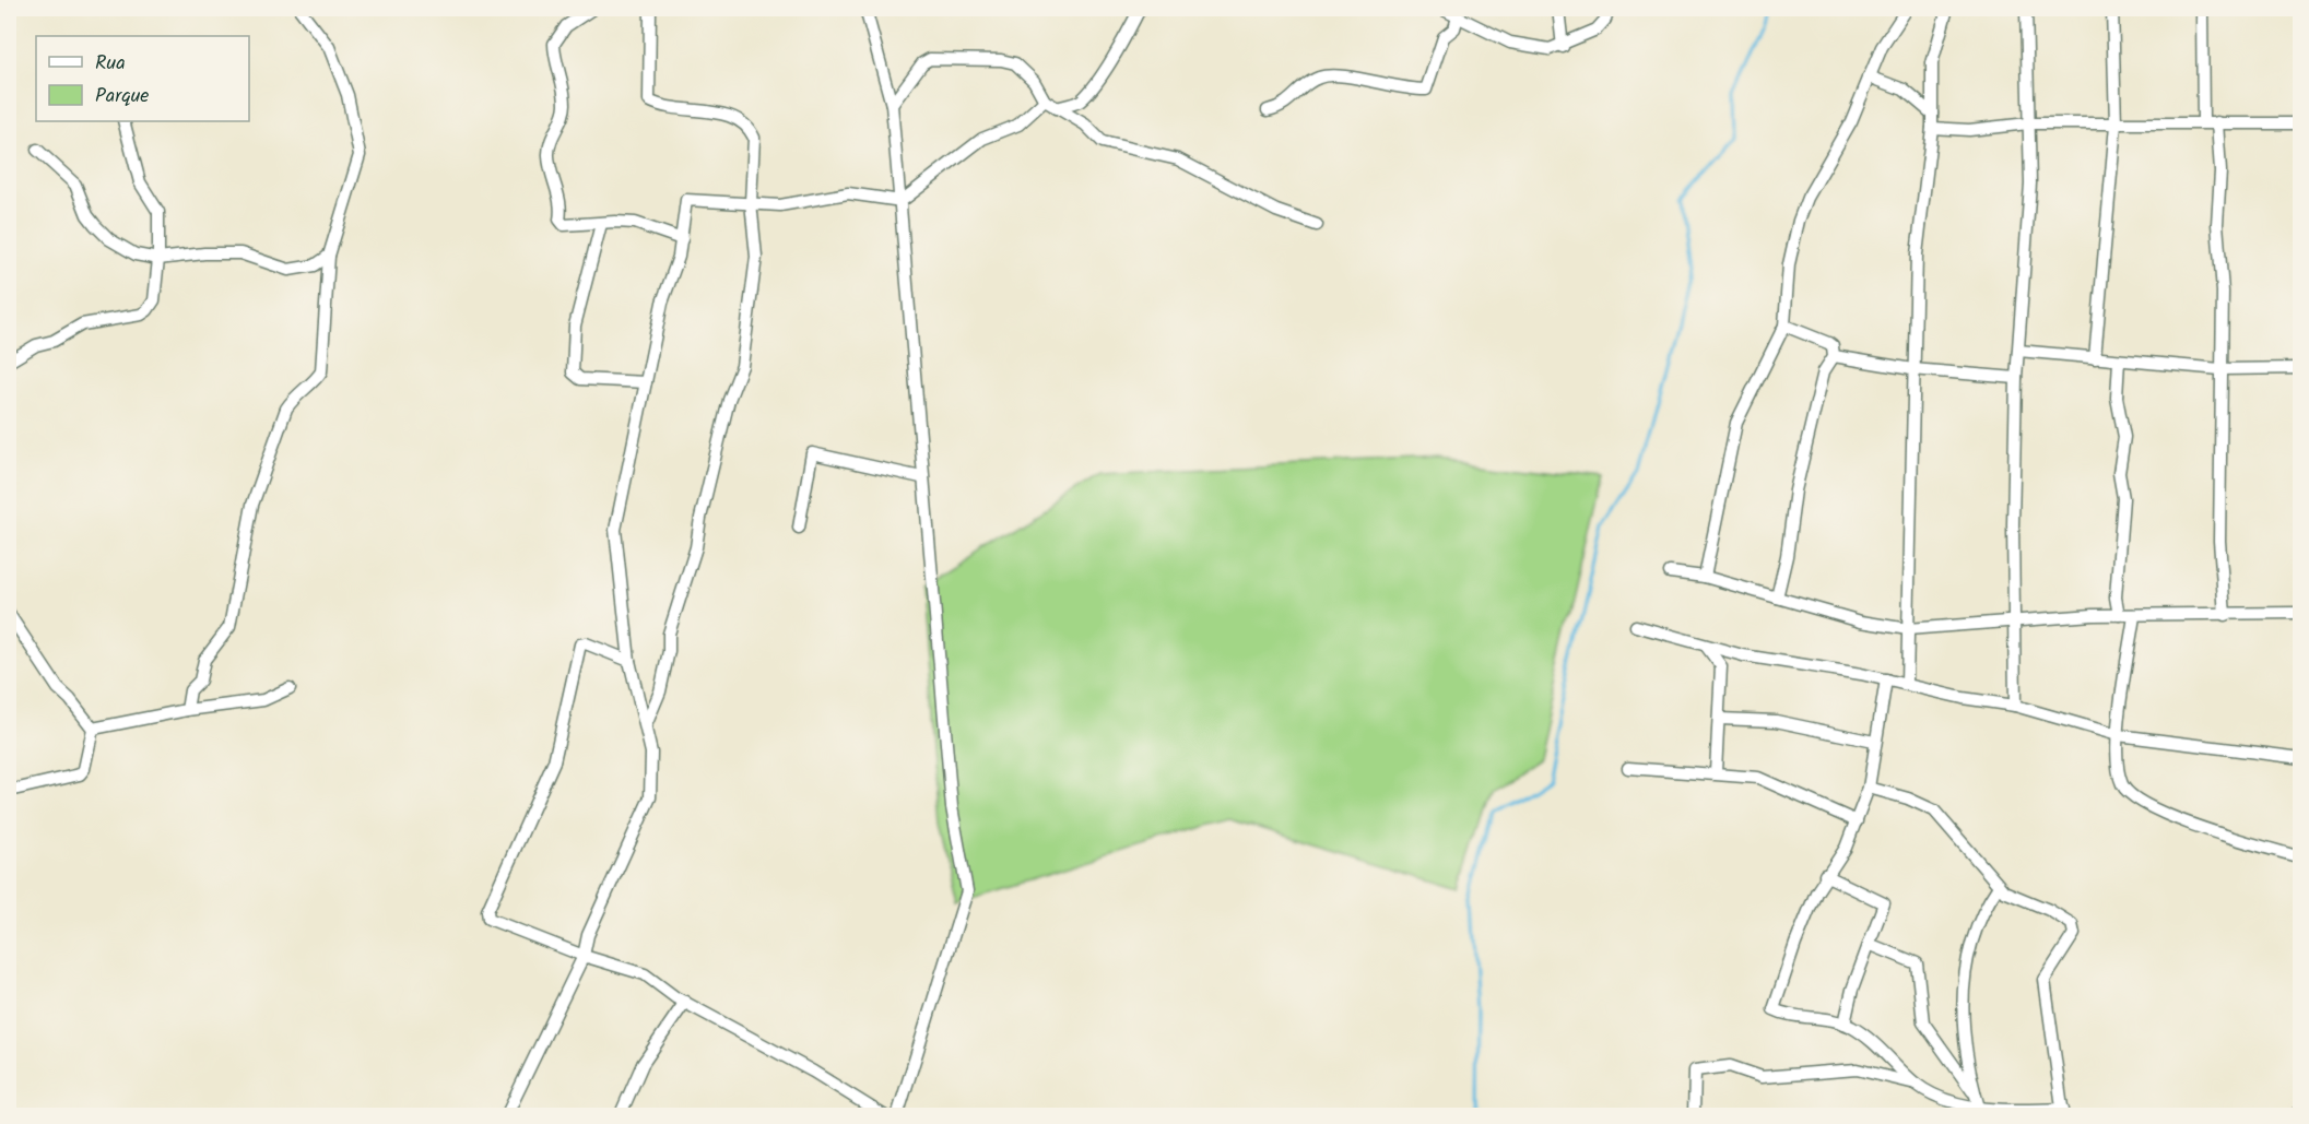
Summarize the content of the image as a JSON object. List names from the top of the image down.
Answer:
{
  "legend": ["Rua", "Parque"]
}
